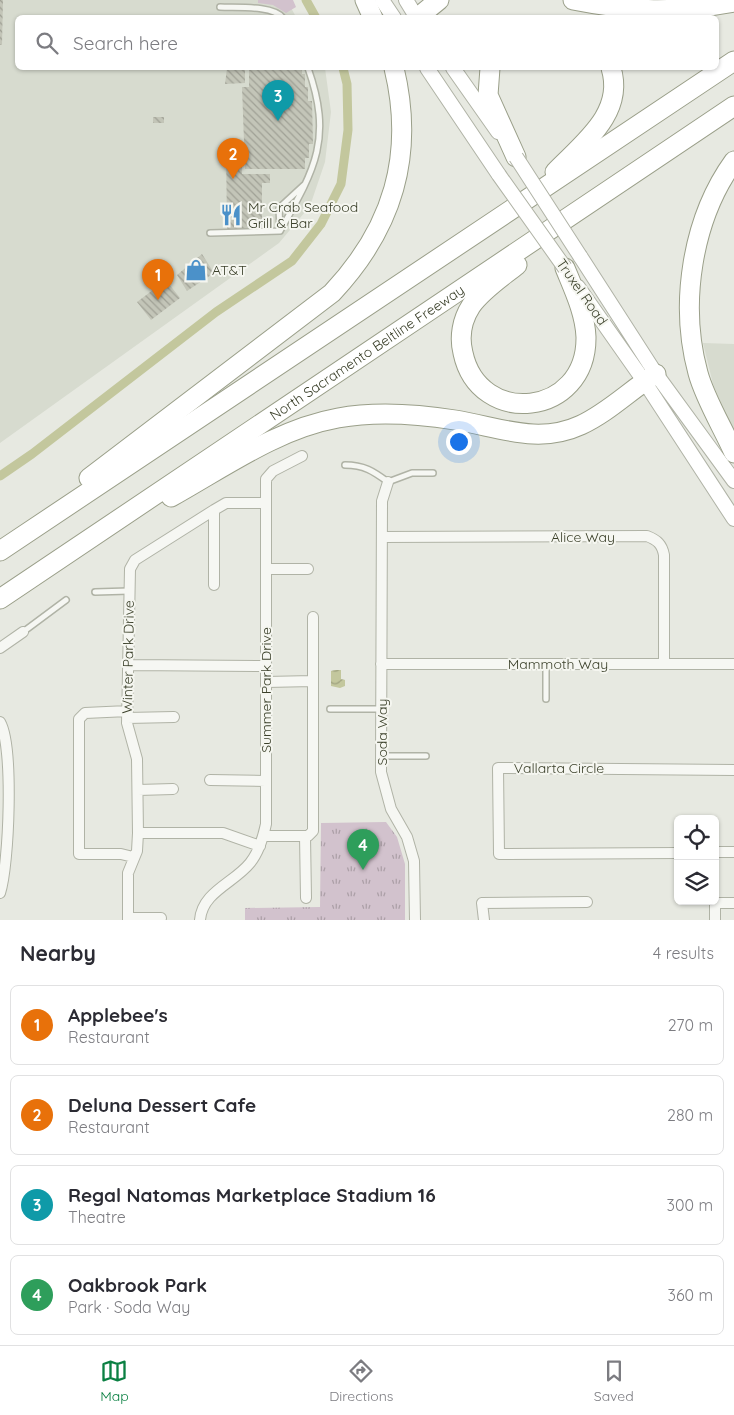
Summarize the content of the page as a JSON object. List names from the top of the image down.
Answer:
{
  "streets": {
    "highway": ["North Sacramento Beltline Freeway"],
    "main road": ["Truxel Road"],
    "street": [
      "Alice Way",
      "Winter Park Drive",
      "Mammoth Way",
      "Summer Park Drive",
      "Soda Way",
      "Vallarta Circle"
    ]
  },
  "crossings": [
    ["Alice Way", "Mammoth Way"],
    ["Alice Way", "Soda Way"],
    ["Winter Park Drive", "Summer Park Drive"],
    ["Mammoth Way", "Soda Way"]
  ],
  "places": {
    "restaurant": ["Mr Crab Seafood Grill & Bar"],
    "shop": ["AT&T"]
  },
  "page": {
    "search": "Search here",
    "pins": [
      "3",
      "2",
      "1",
      "4"
    ],
    "heading": ["Nearby", "4 results"],
    "list": [
      {
        "mark": "1",
        "name": "Applebee's",
        "note": "Restaurant",
        "value": "270 m"
      },
      {
        "mark": "2",
        "name": "Deluna Dessert Cafe",
        "note": "Restaurant",
        "value": "280 m"
      },
      {
        "mark": "3",
        "name": "Regal Natomas Marketplace Stadium 16",
        "note": "Theatre",
        "value": "300 m"
      },
      {
        "mark": "4",
        "name": "Oakbrook Park",
        "note": "Park · Soda Way",
        "value": "360 m"
      }
    ],
    "nav": ["Map", "Directions", "Saved"]
  }
}
